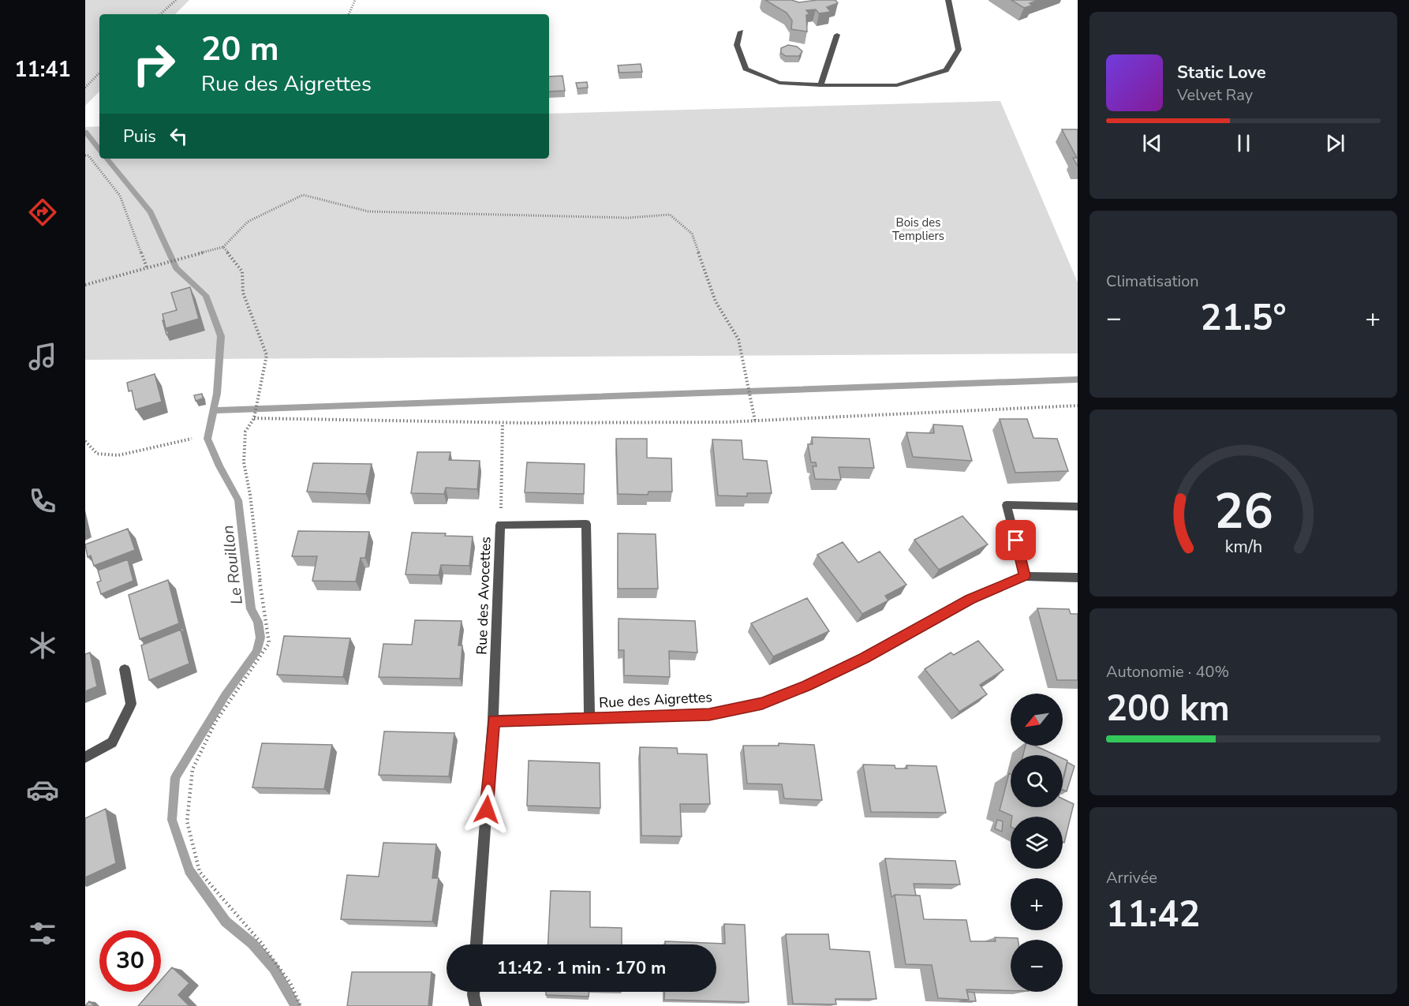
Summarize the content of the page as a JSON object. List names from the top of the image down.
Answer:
{
  "streets": {
    "street": ["Rue des Avocettes", "Rue des Aigrettes"]
  },
  "crossings": [
    ["Rue des Avocettes", "Rue des Aigrettes"]
  ],
  "water": ["Le Rouillon"],
  "parks": ["Bois des Templiers"],
  "north": "bottom left",
  "page": {
    "tabs": "11:41",
    "turn": ["20 m", "Rue des Aigrettes"],
    "song": ["Static Love", "Velvet Ray"],
    "then": "Puis",
    "tile": [
      "Climatisation",
      ["Autonomie · 40%", "200 km"],
      ["Arrivée", "11:42"]
    ],
    "heat": ["−", "21.5°", "+"],
    "map_buttons": ["+", "−"],
    "limit": "30",
    "trip": "11:42 · 1 min · 170 m",
    "gauge": ["26", "km/h"]
  }
}
